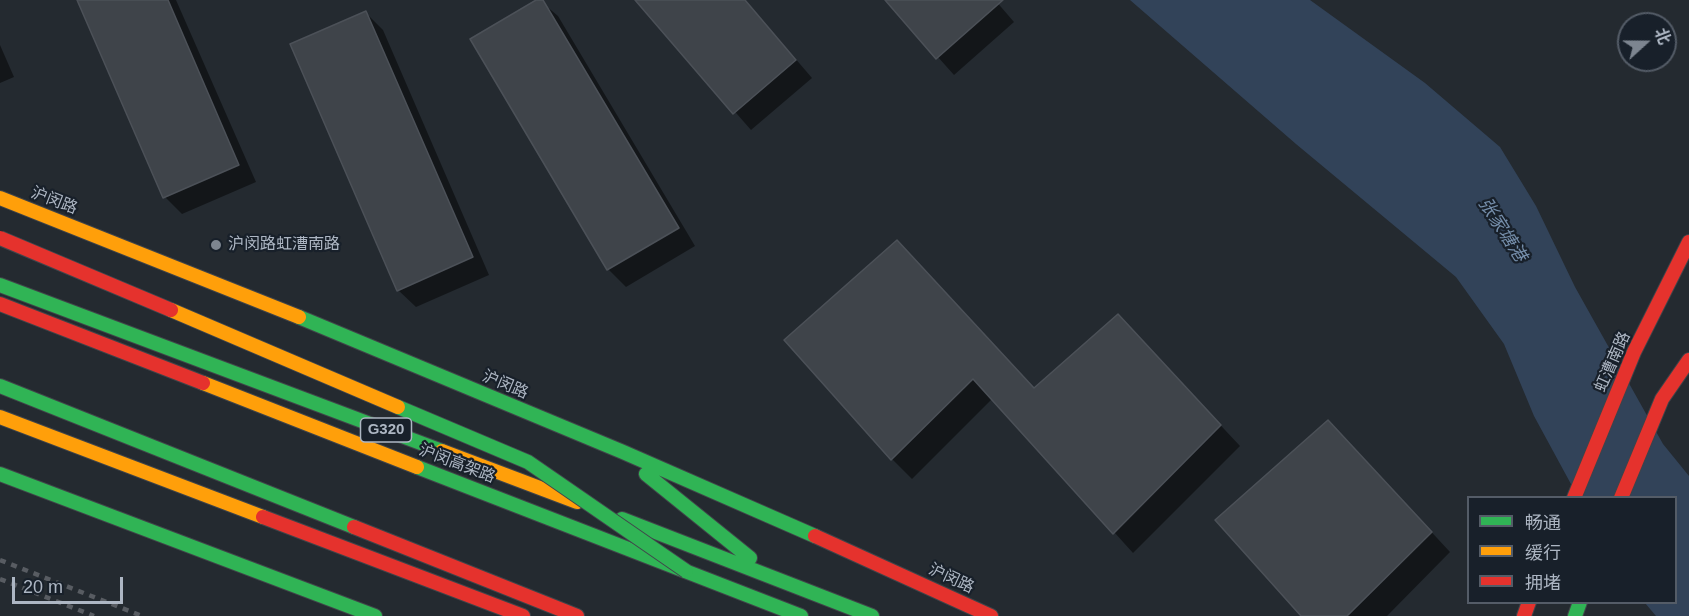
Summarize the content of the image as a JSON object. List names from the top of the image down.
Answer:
{
  "streets": {
    "main road": [
      "沪闵路",
      "虹漕南路",
      "G320",
      "沪闵高架路"
    ]
  },
  "water": ["张家塘港"],
  "places": ["沪闵路虹漕南路"],
  "legend": ["畅通", "缓行", "拥堵"],
  "scale_bar": "20 m",
  "north": "right"
}
